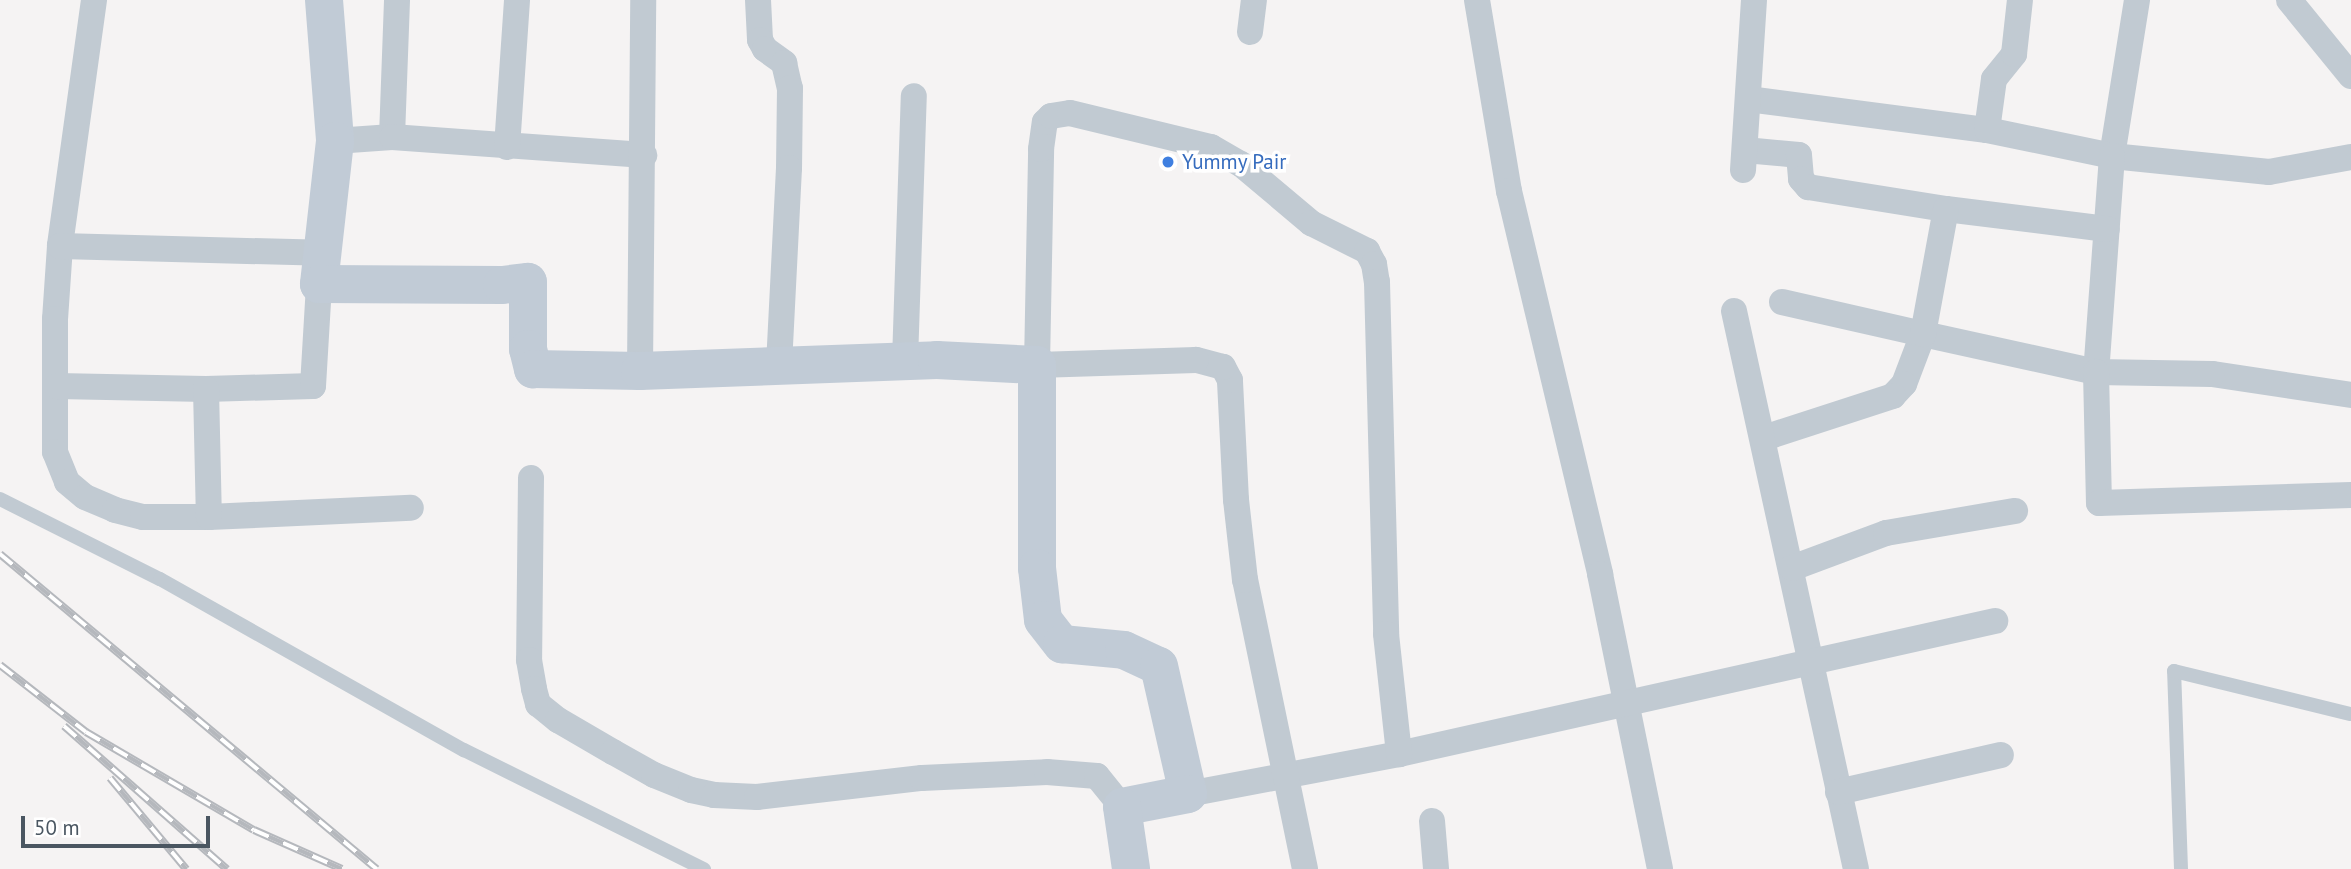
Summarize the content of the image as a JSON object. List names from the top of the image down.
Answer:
{
  "places": ["Yummy Pair"],
  "scale_bar": "50 m"
}
